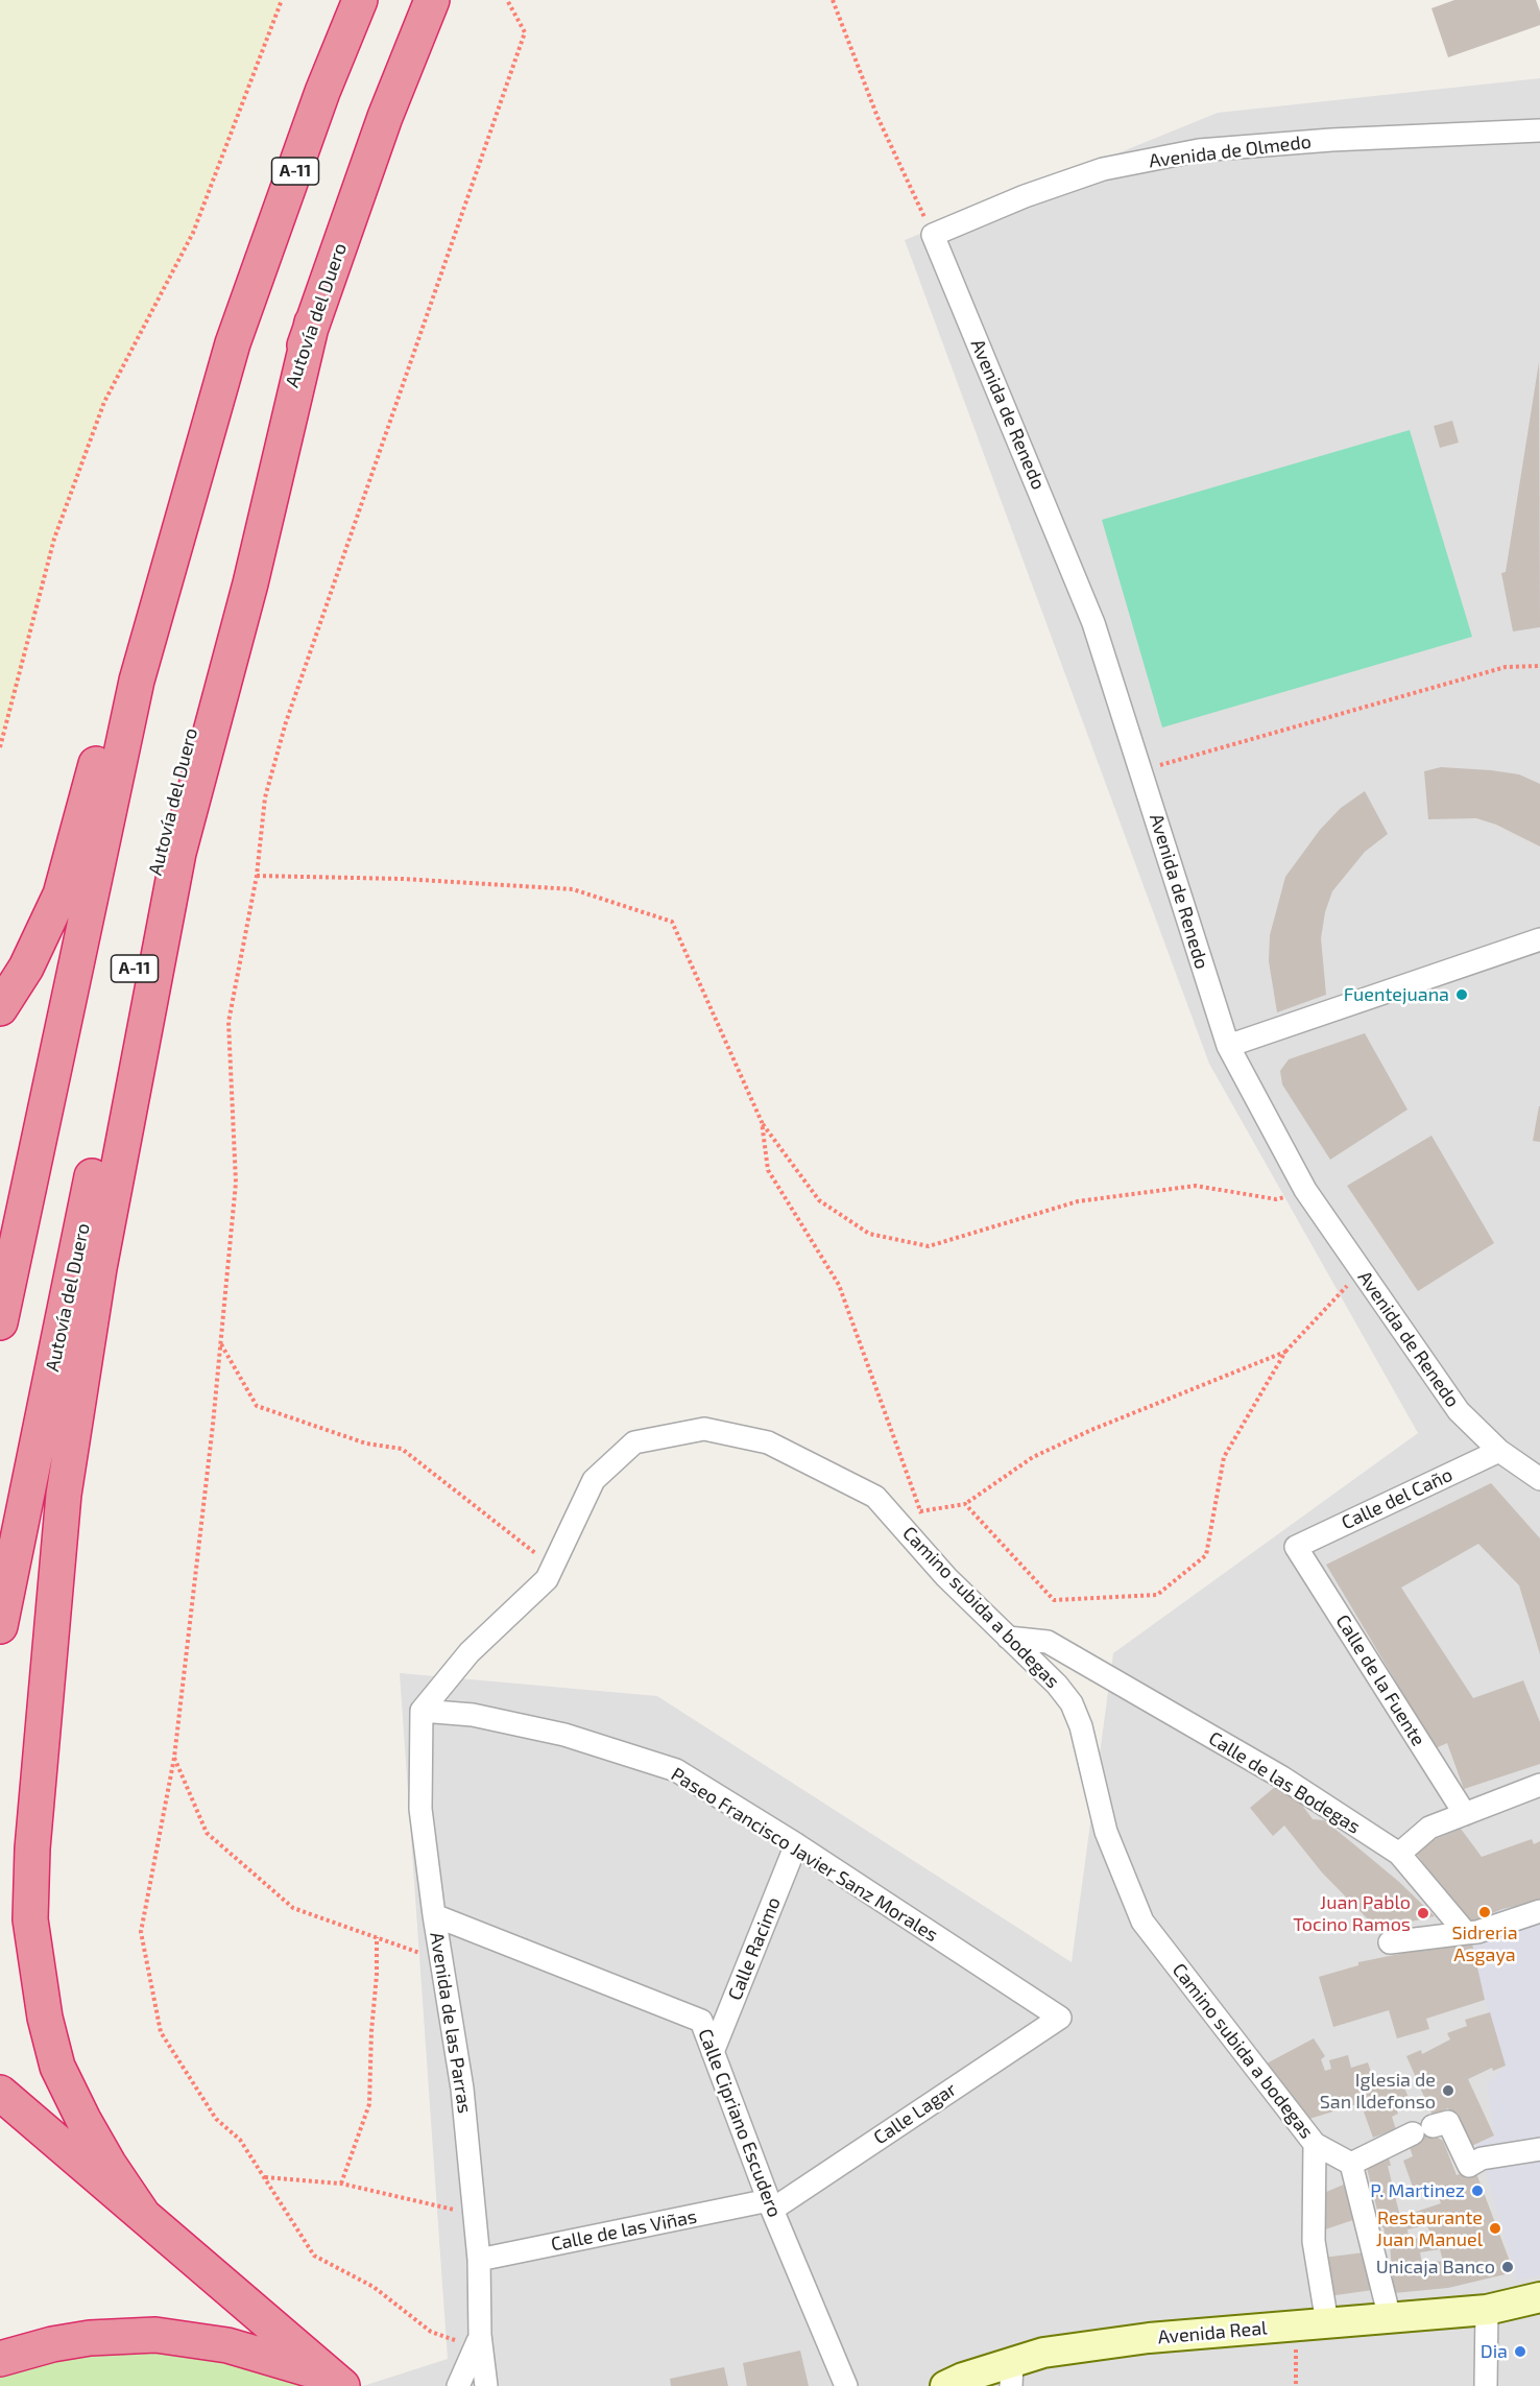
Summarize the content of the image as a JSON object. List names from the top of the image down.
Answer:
{
  "streets": {
    "highway": ["A-11", "Autovía del Duero"],
    "street": [
      "Avenida de Olmedo",
      "Avenida de Renedo",
      "Calle del Caño",
      "Camino subida a bodegas",
      "Calle de la Fuente",
      "Calle de las Bodegas",
      "Paseo Francisco Javier Sanz Morales",
      "Calle Racimo",
      "Avenida de las Parras",
      "Calle Lagar",
      "Calle Cipriano Escudero",
      "Calle de las Viñas",
      "Avenida Real"
    ]
  },
  "crossings": [
    ["Avenida de Olmedo", "Avenida de Renedo"],
    ["Avenida de Renedo", "Calle del Caño"],
    ["Calle del Caño", "Calle de la Fuente"],
    ["Camino subida a bodegas", "Calle de las Bodegas"],
    ["Camino subida a bodegas", "Paseo Francisco Javier Sanz Morales"],
    ["Camino subida a bodegas", "Avenida de las Parras"],
    ["Paseo Francisco Javier Sanz Morales", "Calle Racimo"],
    ["Paseo Francisco Javier Sanz Morales", "Avenida de las Parras"],
    ["Paseo Francisco Javier Sanz Morales", "Calle Lagar"],
    ["Calle Racimo", "Calle Cipriano Escudero"],
    ["Avenida de las Parras", "Calle Cipriano Escudero"],
    ["Avenida de las Parras", "Calle de las Viñas"],
    ["Calle Lagar", "Calle Cipriano Escudero"],
    ["Calle Lagar", "Calle de las Viñas"],
    ["Calle Cipriano Escudero", "Calle de las Viñas"]
  ],
  "places": [
    "Fuentejuana",
    "Sidreria Asgaya",
    "Juan Pablo Tocino Ramos",
    "Iglesia de San Ildefonso",
    "P. Martinez",
    "Restaurante Juan Manuel",
    "Unicaja Banco",
    "Dia"
  ]
}
